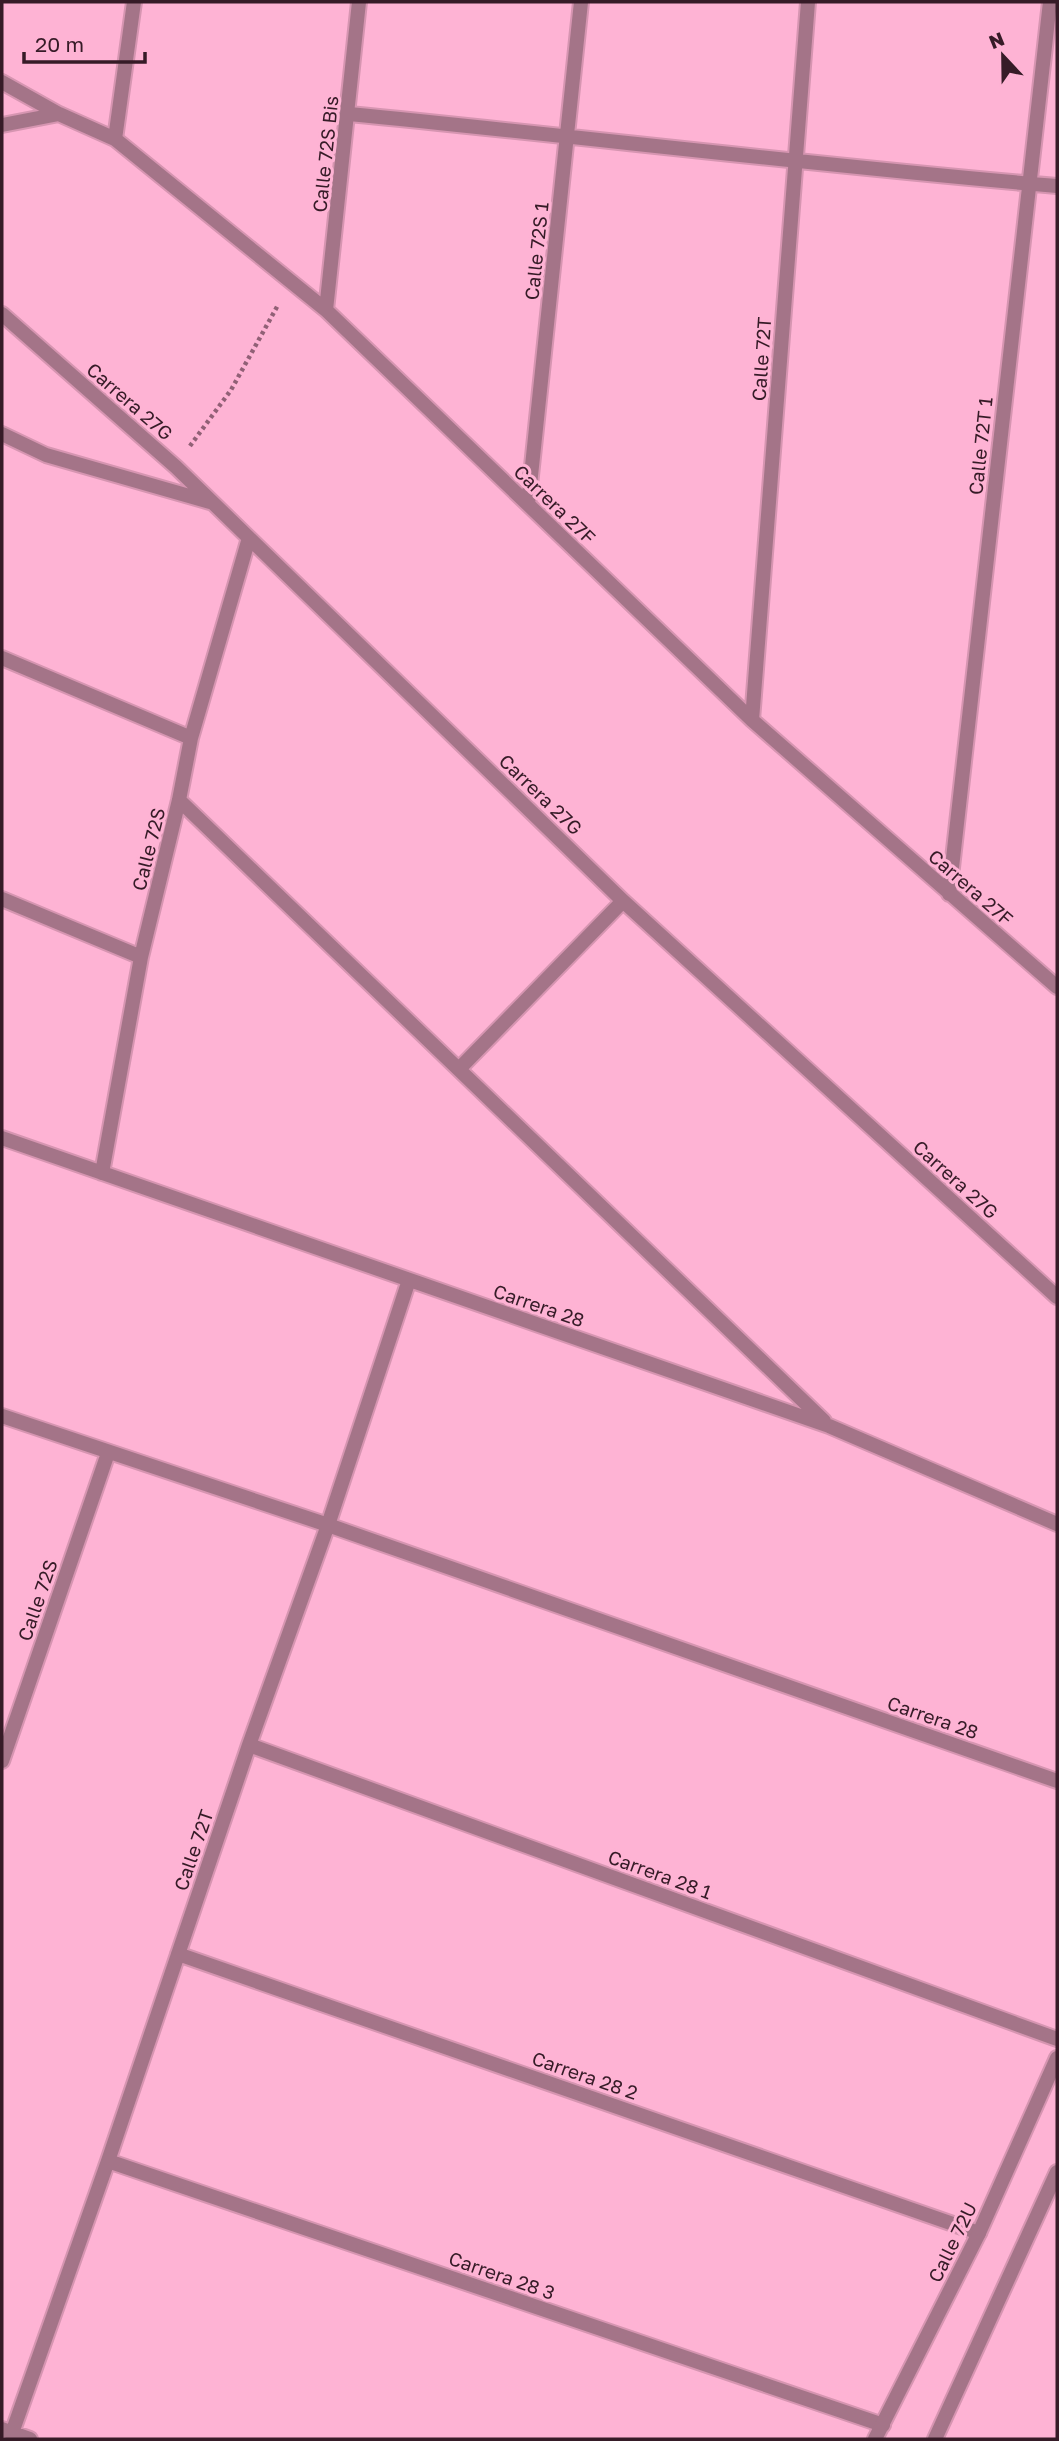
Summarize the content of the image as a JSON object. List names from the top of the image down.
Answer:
{
  "streets": {
    "street": [
      "Calle 72S Bis",
      "Calle 72S 1",
      "Calle 72T",
      "Carrera 27G",
      "Calle 72T 1",
      "Carrera 27F",
      "Calle 72S",
      "Carrera 28",
      "Carrera 28 1",
      "Carrera 28 2",
      "Calle 72U",
      "Carrera 28 3"
    ]
  },
  "crossings": [
    ["Calle 72S Bis", "Carrera 27F"],
    ["Calle 72S 1", "Carrera 27F"],
    ["Calle 72T", "Carrera 27F"],
    ["Calle 72T", "Carrera 28"],
    ["Calle 72T", "Carrera 28 1"],
    ["Calle 72T", "Carrera 28 2"],
    ["Calle 72T", "Carrera 28 3"],
    ["Carrera 27G", "Calle 72S"],
    ["Calle 72T 1", "Carrera 27F"],
    ["Calle 72S", "Carrera 28"],
    ["Carrera 28 2", "Calle 72U"],
    ["Calle 72U", "Carrera 28 3"]
  ],
  "scale_bar": "20 m",
  "north": "top"
}
